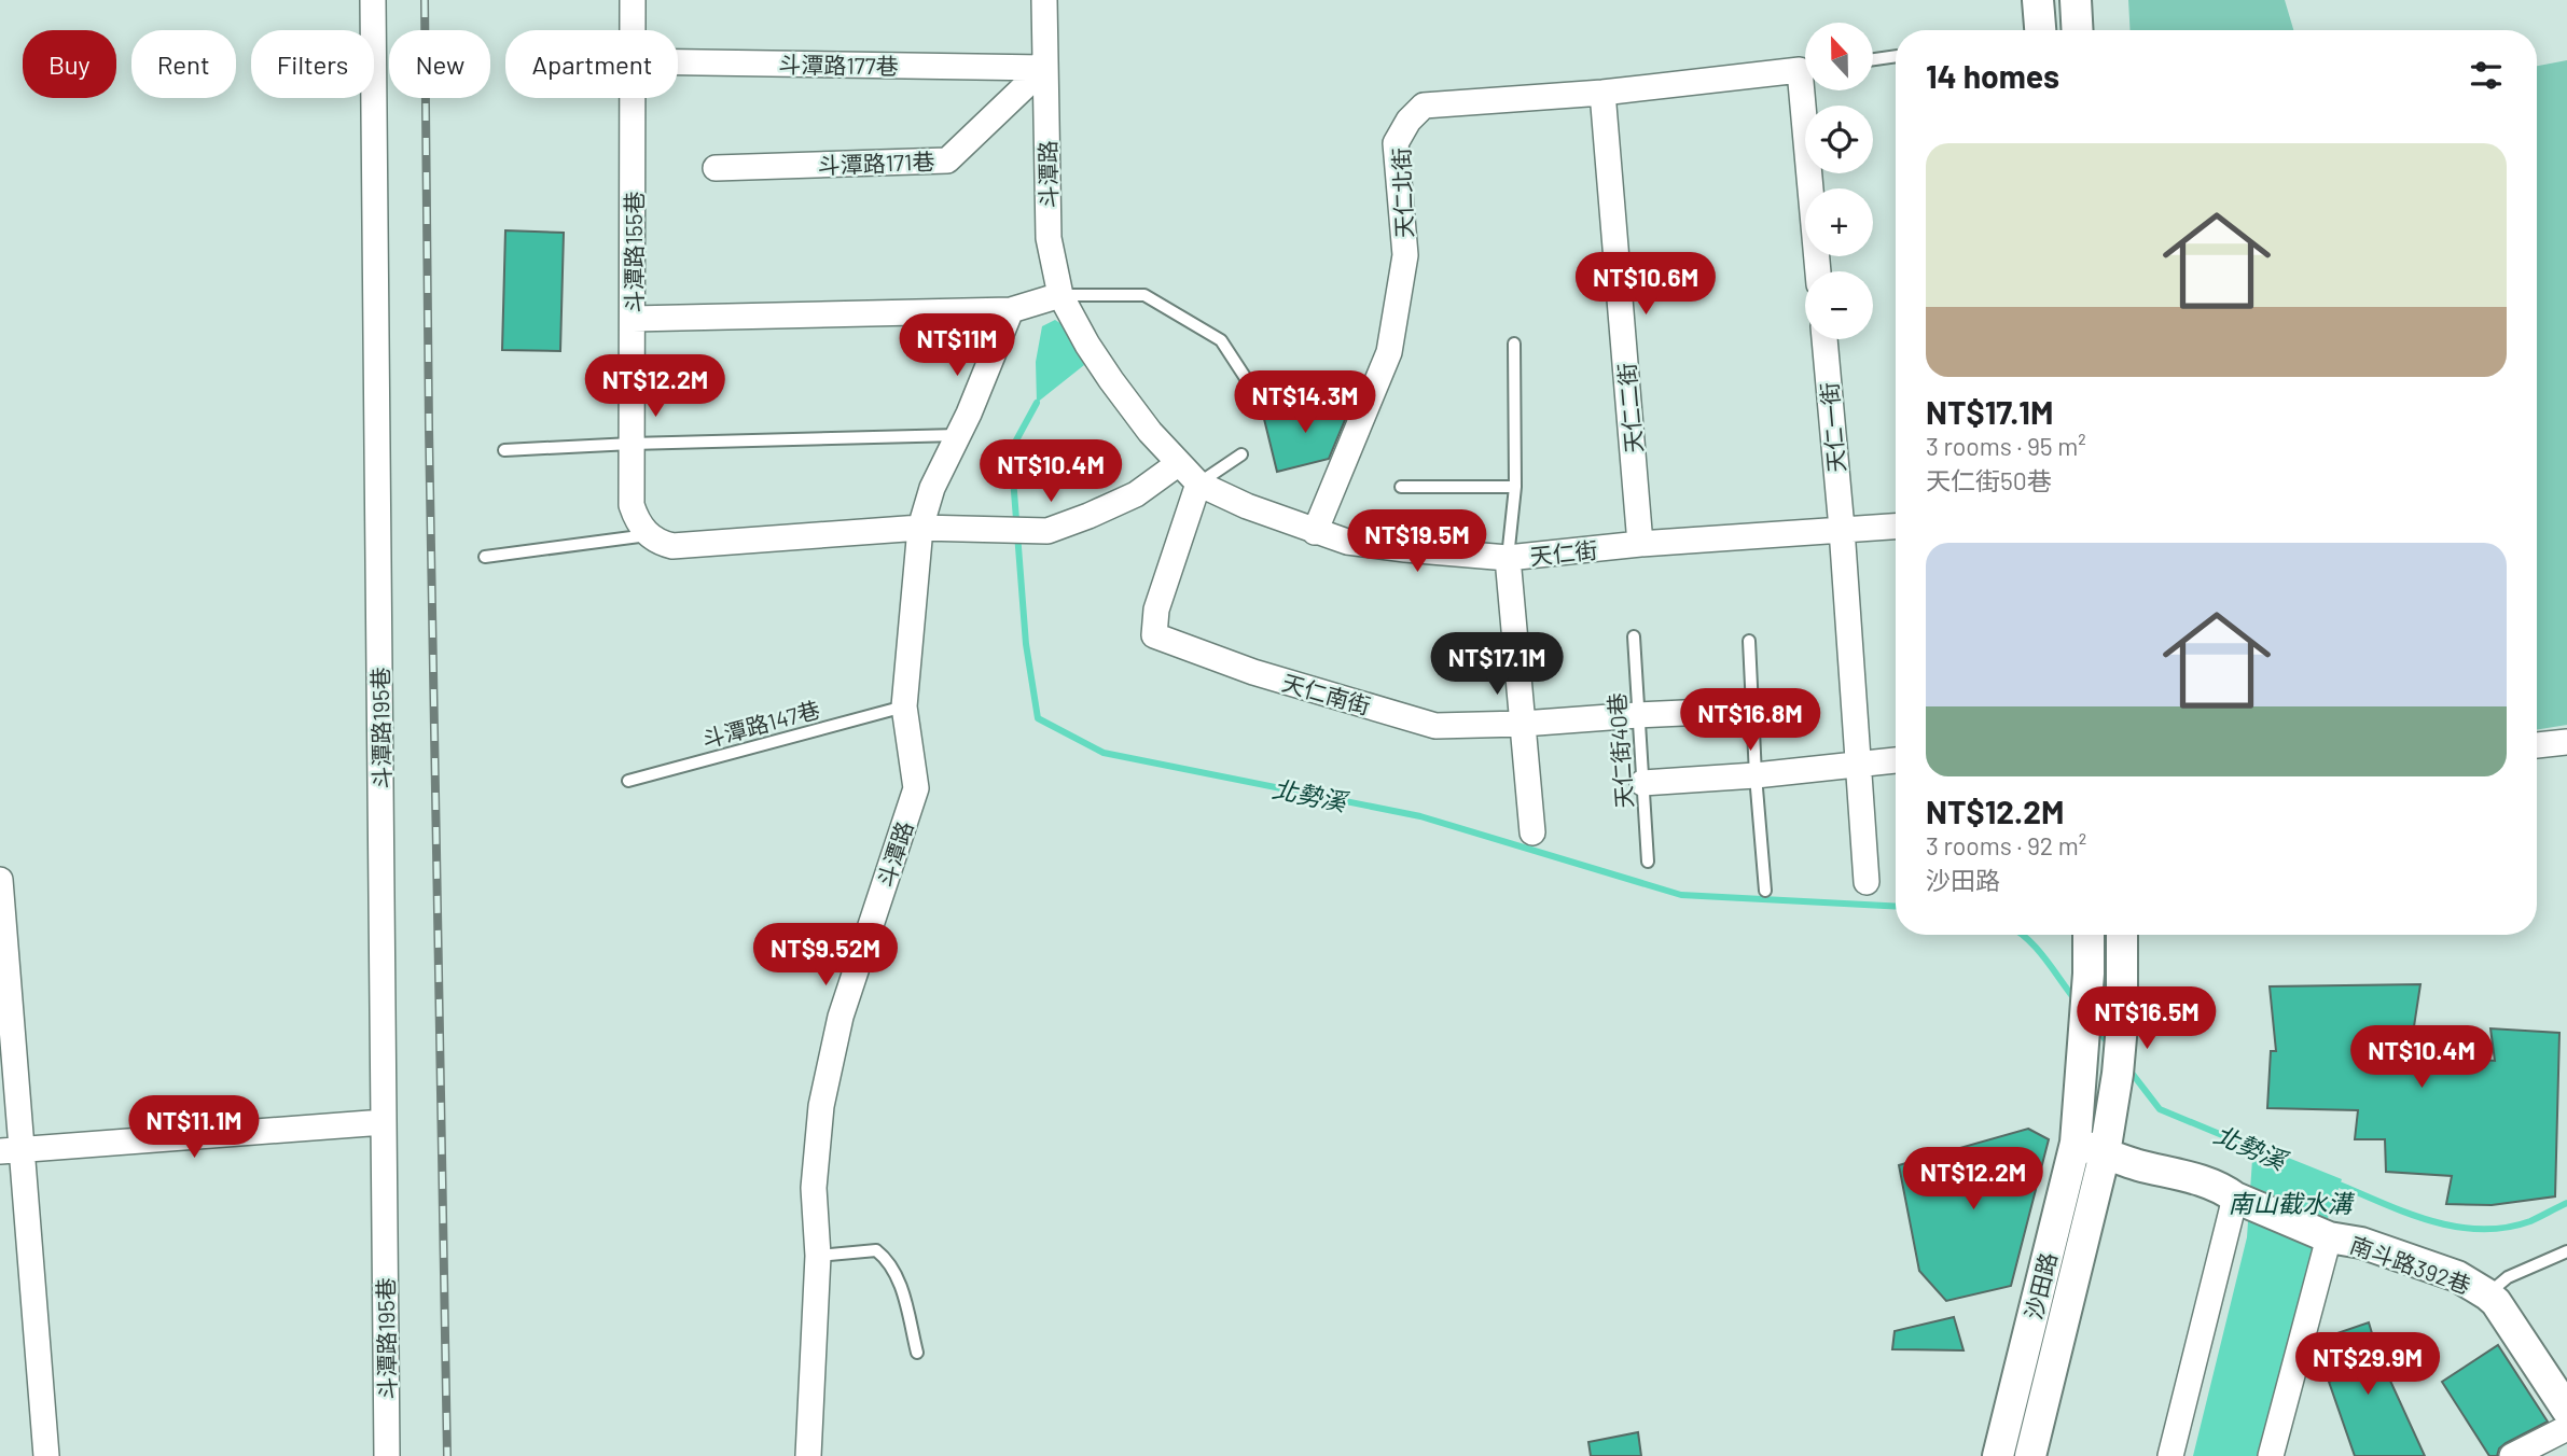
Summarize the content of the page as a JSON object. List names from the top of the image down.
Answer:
{
  "streets": {
    "street": [
      "斗潭路177巷",
      "斗潭路171巷",
      "斗潭路",
      "天仁北街",
      "斗潭路155巷",
      "天仁二街",
      "天仁一街",
      "天仁街",
      "天仁南街",
      "斗潭路195巷",
      "南斗路392巷",
      "沙田路"
    ],
    "lane": ["斗潭路147巷", "天仁街40巷"]
  },
  "crossings": [
    ["斗潭路177巷", "斗潭路171巷"],
    ["斗潭路177巷", "斗潭路"],
    ["斗潭路171巷", "斗潭路"],
    ["斗潭路", "天仁街"],
    ["斗潭路", "斗潭路147巷"],
    ["天仁北街", "天仁二街"],
    ["天仁北街", "天仁街"],
    ["天仁二街", "天仁街"],
    ["天仁一街", "天仁街"],
    ["天仁街", "天仁南街"],
    ["天仁南街", "天仁街40巷"]
  ],
  "water": ["北勢溪", "南山截水溝"],
  "north": "top",
  "page": {
    "map_buttons": ["+", "−"],
    "chip": [
      "Buy",
      "Rent",
      "Filters",
      "New",
      "Apartment"
    ],
    "heading": "14 homes",
    "list": [
      {
        "name": "NT$17.1M",
        "note": "3 rooms · 95 m² · 天仁街50巷"
      },
      {
        "name": "NT$12.2M",
        "note": "3 rooms · 92 m² · 沙田路"
      }
    ],
    "price": [
      "NT$10.6M",
      "NT$11M",
      "NT$12.2M",
      "NT$14.3M",
      "NT$10.4M",
      "NT$19.5M",
      "NT$17.1M",
      "NT$16.8M",
      "NT$9.52M",
      "NT$16.5M",
      "NT$10.4M",
      "NT$11.1M",
      "NT$12.2M",
      "NT$29.9M"
    ]
  }
}
